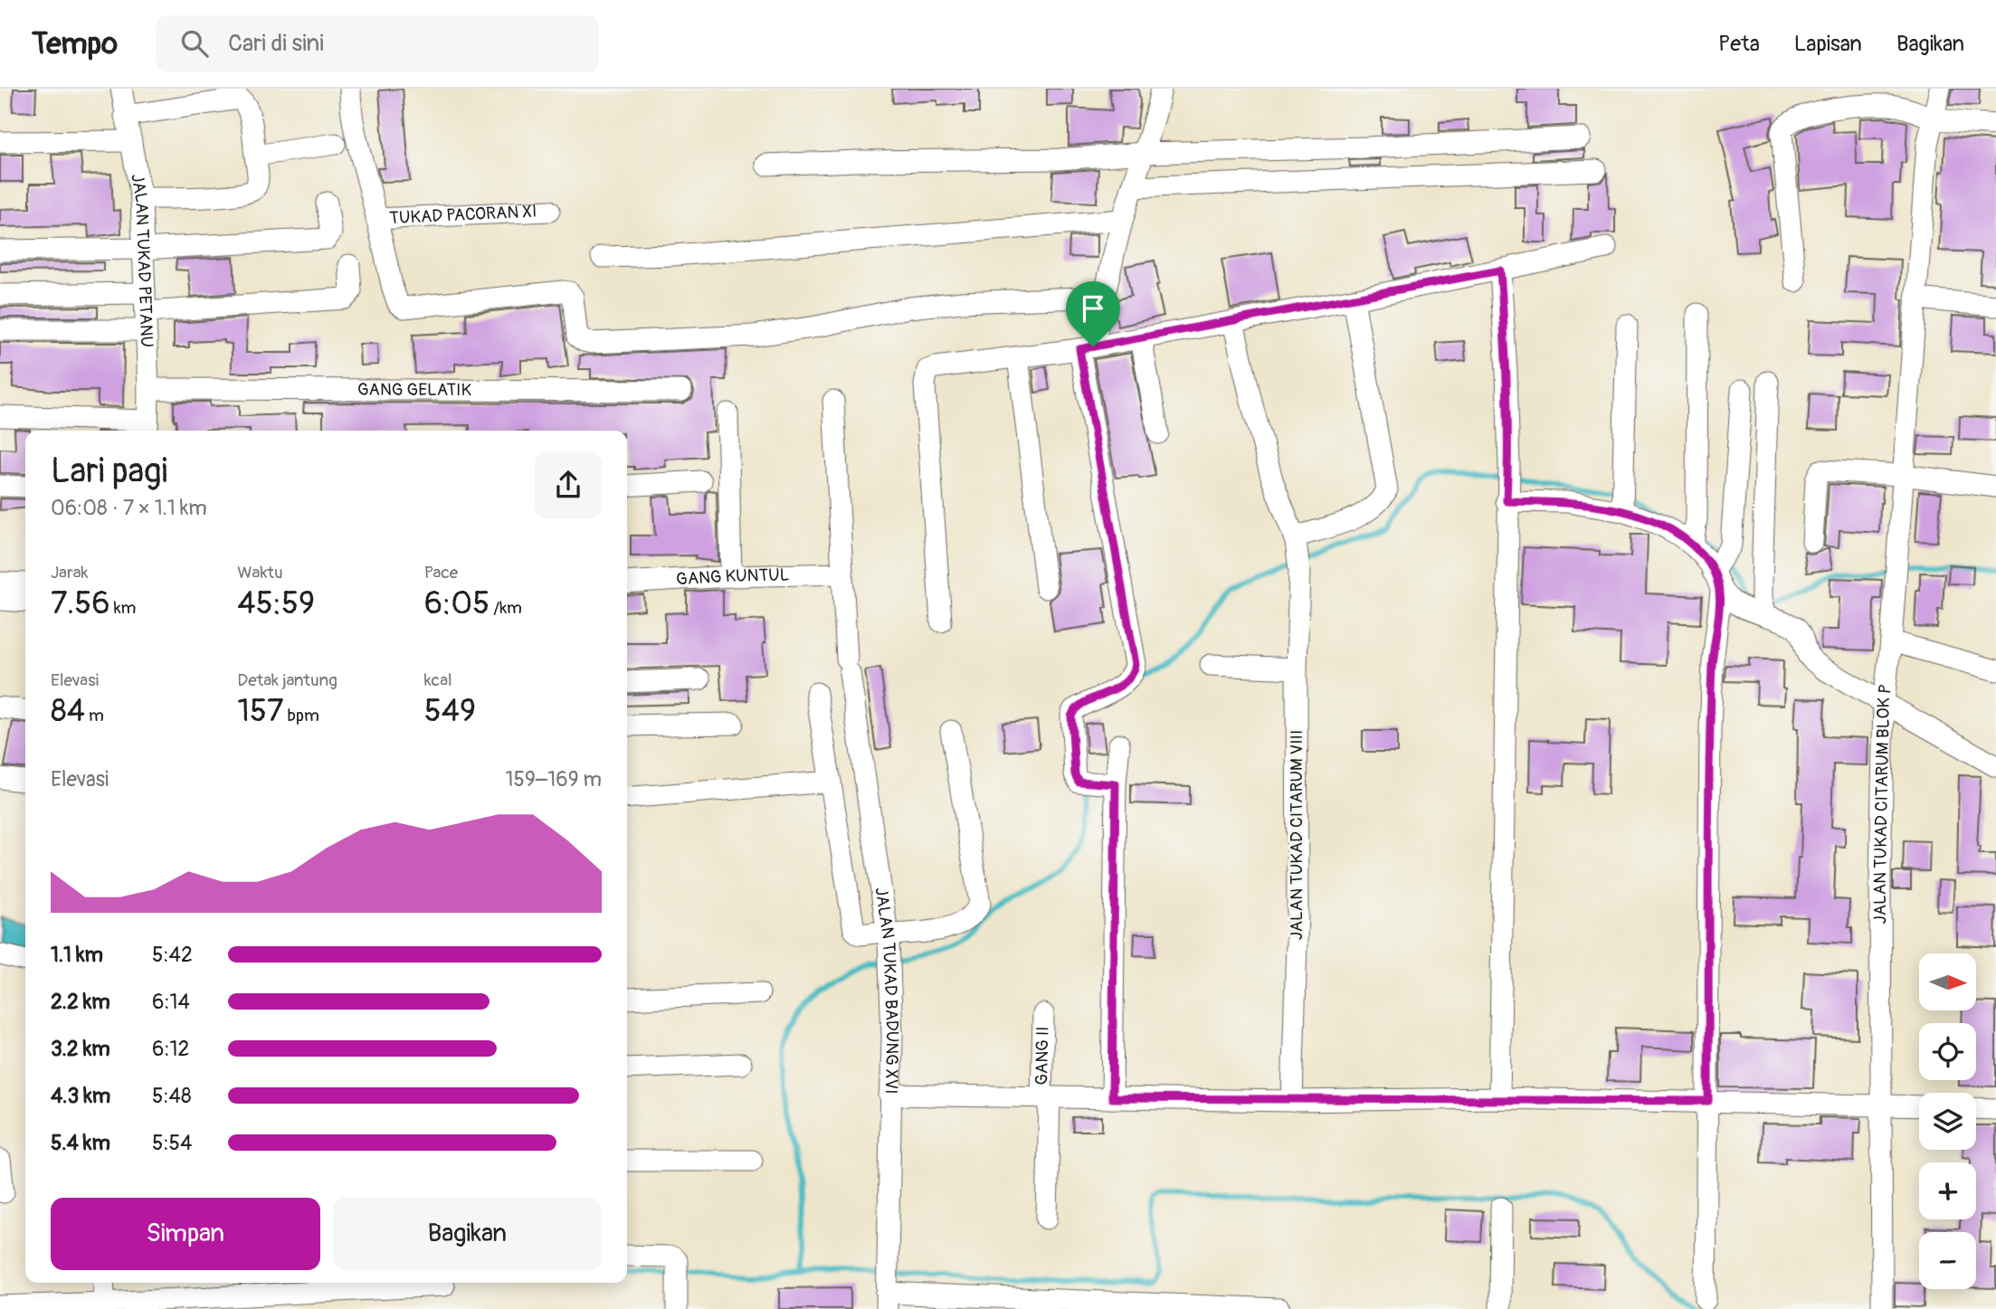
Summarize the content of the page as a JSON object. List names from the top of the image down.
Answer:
{
  "streets": {
    "street": [
      "TUKAD PACORAN XI",
      "JALAN TUKAD PETANU",
      "GANG GELATIK",
      "GANG KUNTUL",
      "JALAN TUKAD CITARUM BLOK P",
      "JALAN TUKAD CITARUM VIII",
      "JALAN TUKAD BADUNG XVI",
      "GANG II"
    ]
  },
  "crossings": [
    ["JALAN TUKAD PETANU", "GANG GELATIK"],
    ["GANG KUNTUL", "JALAN TUKAD BADUNG XVI"]
  ],
  "north": "right",
  "page": {
    "header": "Tempo",
    "search": "Cari di sini",
    "nav": ["Peta", "Lapisan", "Bagikan"],
    "heading": ["Lari pagi", "06:08 · 7 × 1.1 km"],
    "stats": [
      ["Jarak", "7.56 km"],
      ["Waktu", "45:59"],
      ["Pace", "6:05 /km"],
      ["Elevasi", "84 m"],
      ["Detak jantung", "157 bpm"],
      ["kcal", "549"]
    ],
    "chart": ["Elevasi", "159–169 m"],
    "list": [
      {
        "name": "1.1 km",
        "note": "5:42"
      },
      {
        "name": "2.2 km",
        "note": "6:14"
      },
      {
        "name": "3.2 km",
        "note": "6:12"
      },
      {
        "name": "4.3 km",
        "note": "5:48"
      },
      {
        "name": "5.4 km",
        "note": "5:54"
      }
    ],
    "map_buttons": ["+", "−"],
    "buttons": ["Simpan", "Bagikan"]
  }
}
